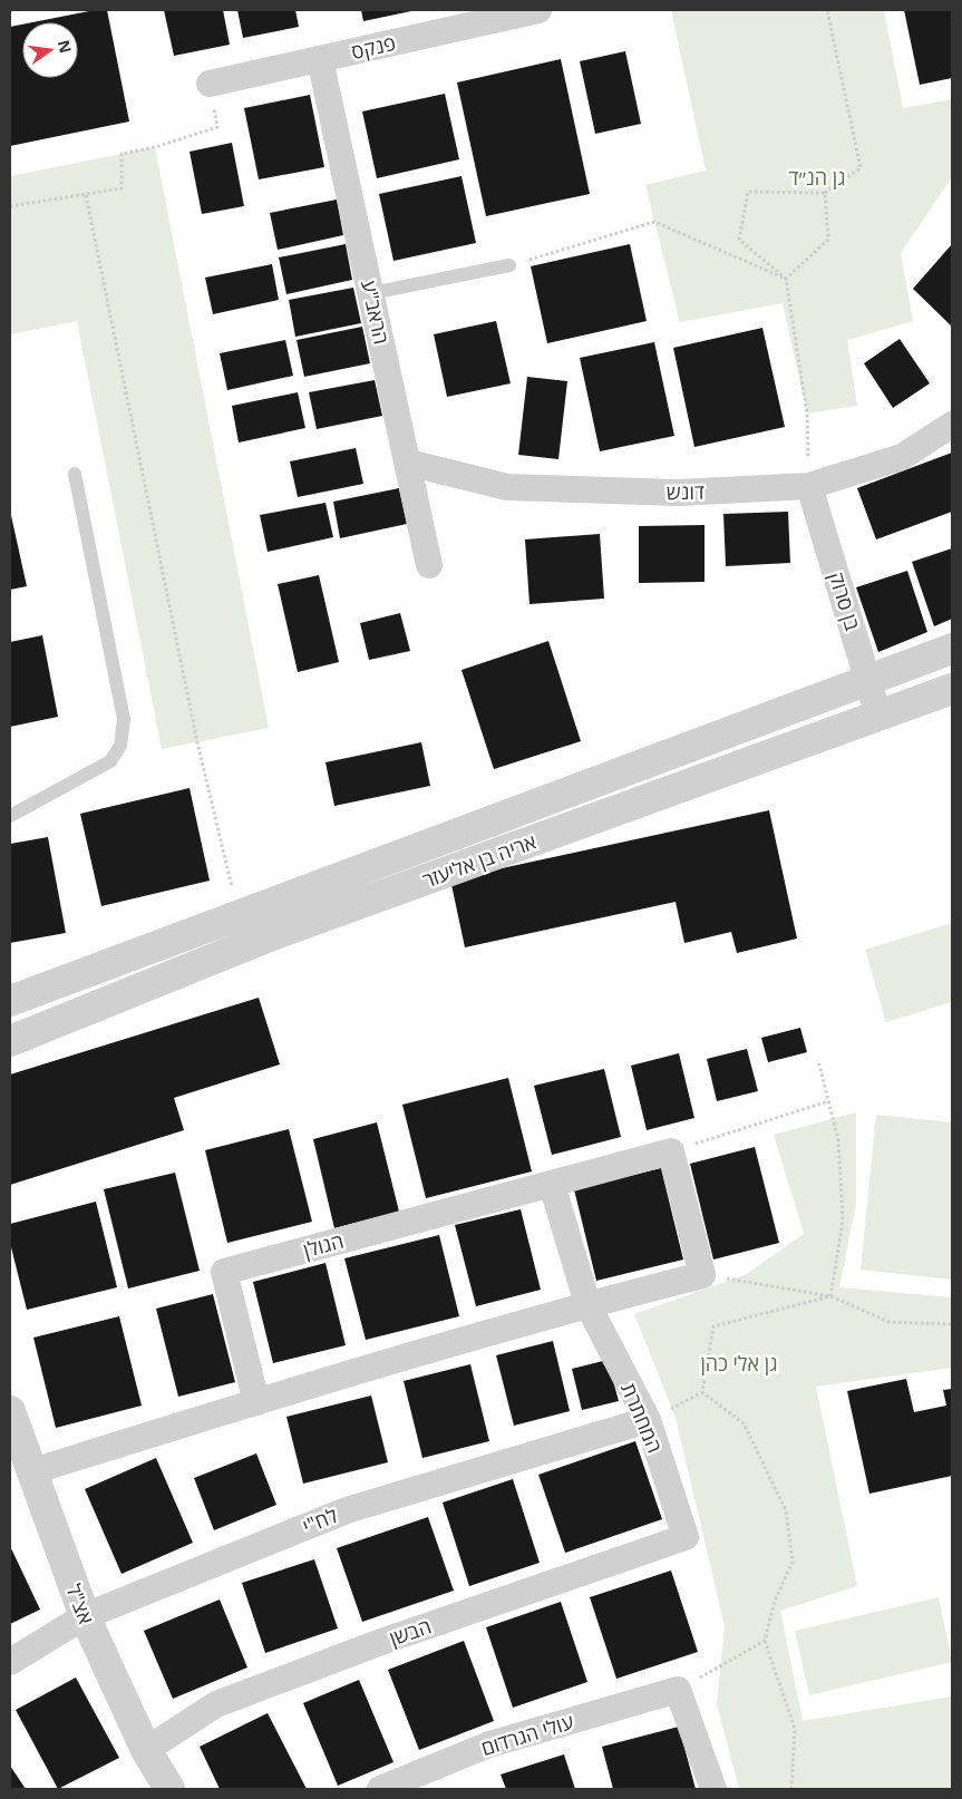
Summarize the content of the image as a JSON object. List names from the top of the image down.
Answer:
{
  "streets": {
    "street": [
      "פנקס",
      "הראב\"ע",
      "דונש",
      "בן סרוק",
      "אריה בן אליעזר",
      "הגולן",
      "המחתרת",
      "לח\"י",
      "אצ\"ל",
      "הבשן",
      "עולי הגרדום"
    ]
  },
  "crossings": [
    ["פנקס", "הראב\"ע"],
    ["הראב\"ע", "דונש"],
    ["דונש", "בן סרוק"],
    ["בן סרוק", "אריה בן אליעזר"],
    ["המחתרת", "לח\"י"],
    ["המחתרת", "הבשן"],
    ["לח\"י", "אצ\"ל"],
    ["אצ\"ל", "הבשן"]
  ],
  "parks": ["גן הנ״ד", "גן אלי כהן"],
  "north": "right"
}
